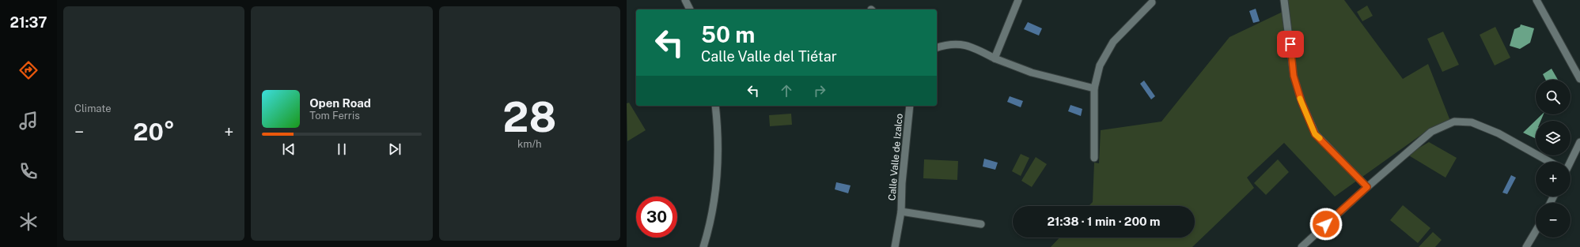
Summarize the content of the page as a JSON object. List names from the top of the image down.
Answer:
{
  "streets": {
    "street": ["Calle Valle de Izalco"]
  },
  "page": {
    "tabs": "21:37",
    "tile": [
      "Climate",
      ["28", "km/h"]
    ],
    "turn": ["50 m", "Calle Valle del Tiétar"],
    "map_buttons": ["+", "−"],
    "song": ["Open Road", "Tom Ferris"],
    "heat": ["−", "20°", "+"],
    "limit": "30",
    "trip": "21:38 · 1 min · 200 m"
  }
}
